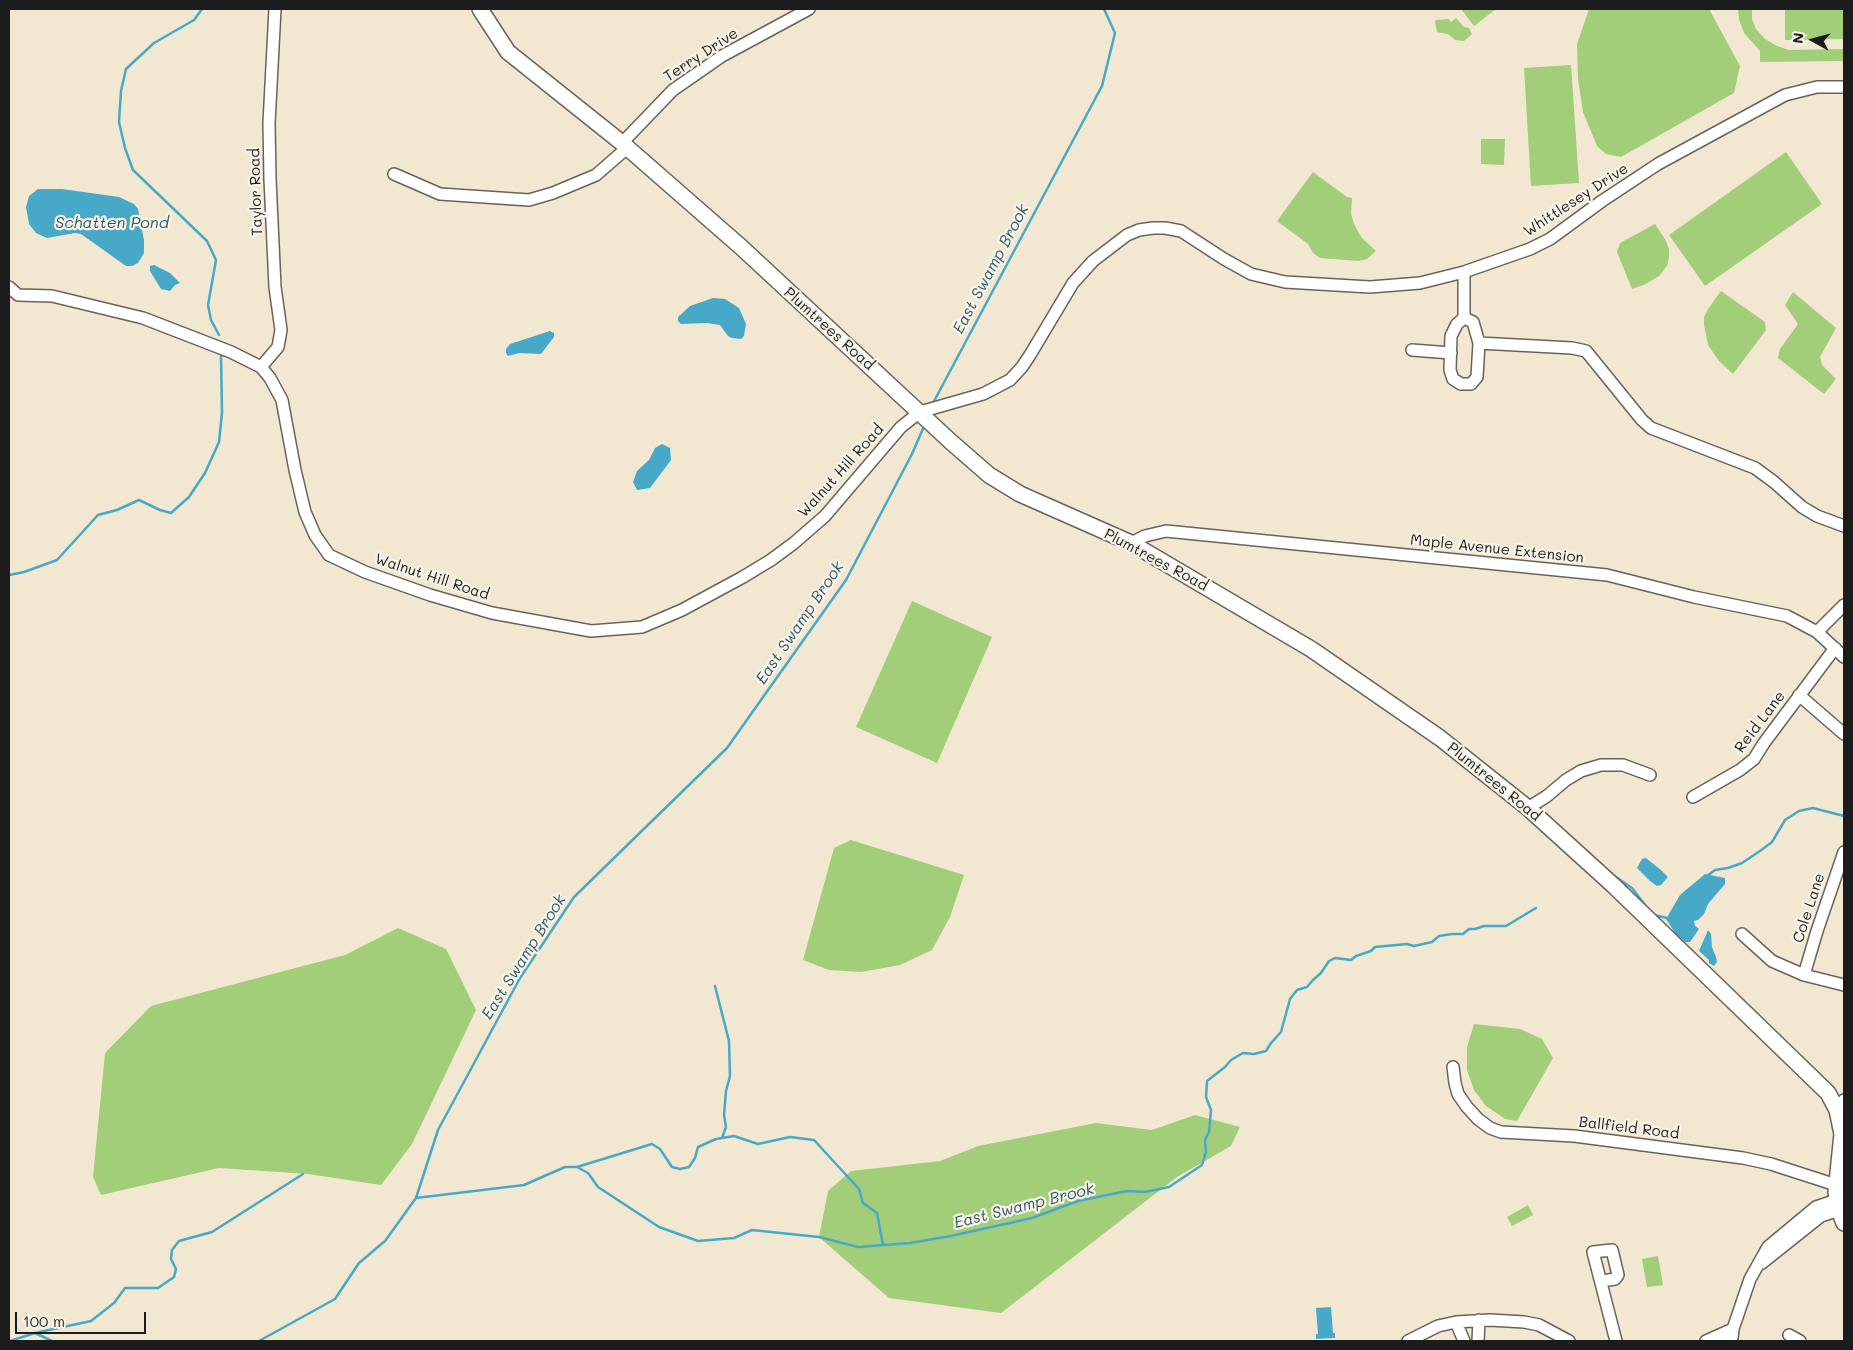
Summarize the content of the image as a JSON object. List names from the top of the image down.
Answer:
{
  "streets": {
    "main road": ["Plumtrees Road"],
    "street": [
      "Terry Drive",
      "Taylor Road",
      "Whittlesey Drive",
      "Walnut Hill Road",
      "Maple Avenue Extension",
      "Reid Lane",
      "Cole Lane",
      "Ballfield Road"
    ]
  },
  "crossings": [
    ["Terry Drive", "Plumtrees Road"],
    ["Taylor Road", "Walnut Hill Road"],
    ["Whittlesey Drive", "Plumtrees Road"],
    ["Whittlesey Drive", "Walnut Hill Road"],
    ["Plumtrees Road", "Walnut Hill Road"],
    ["Plumtrees Road", "Maple Avenue Extension"],
    ["Maple Avenue Extension", "Reid Lane"]
  ],
  "water": ["Schatten Pond", "East Swamp Brook"],
  "scale_bar": "100 m",
  "north": "left"
}
